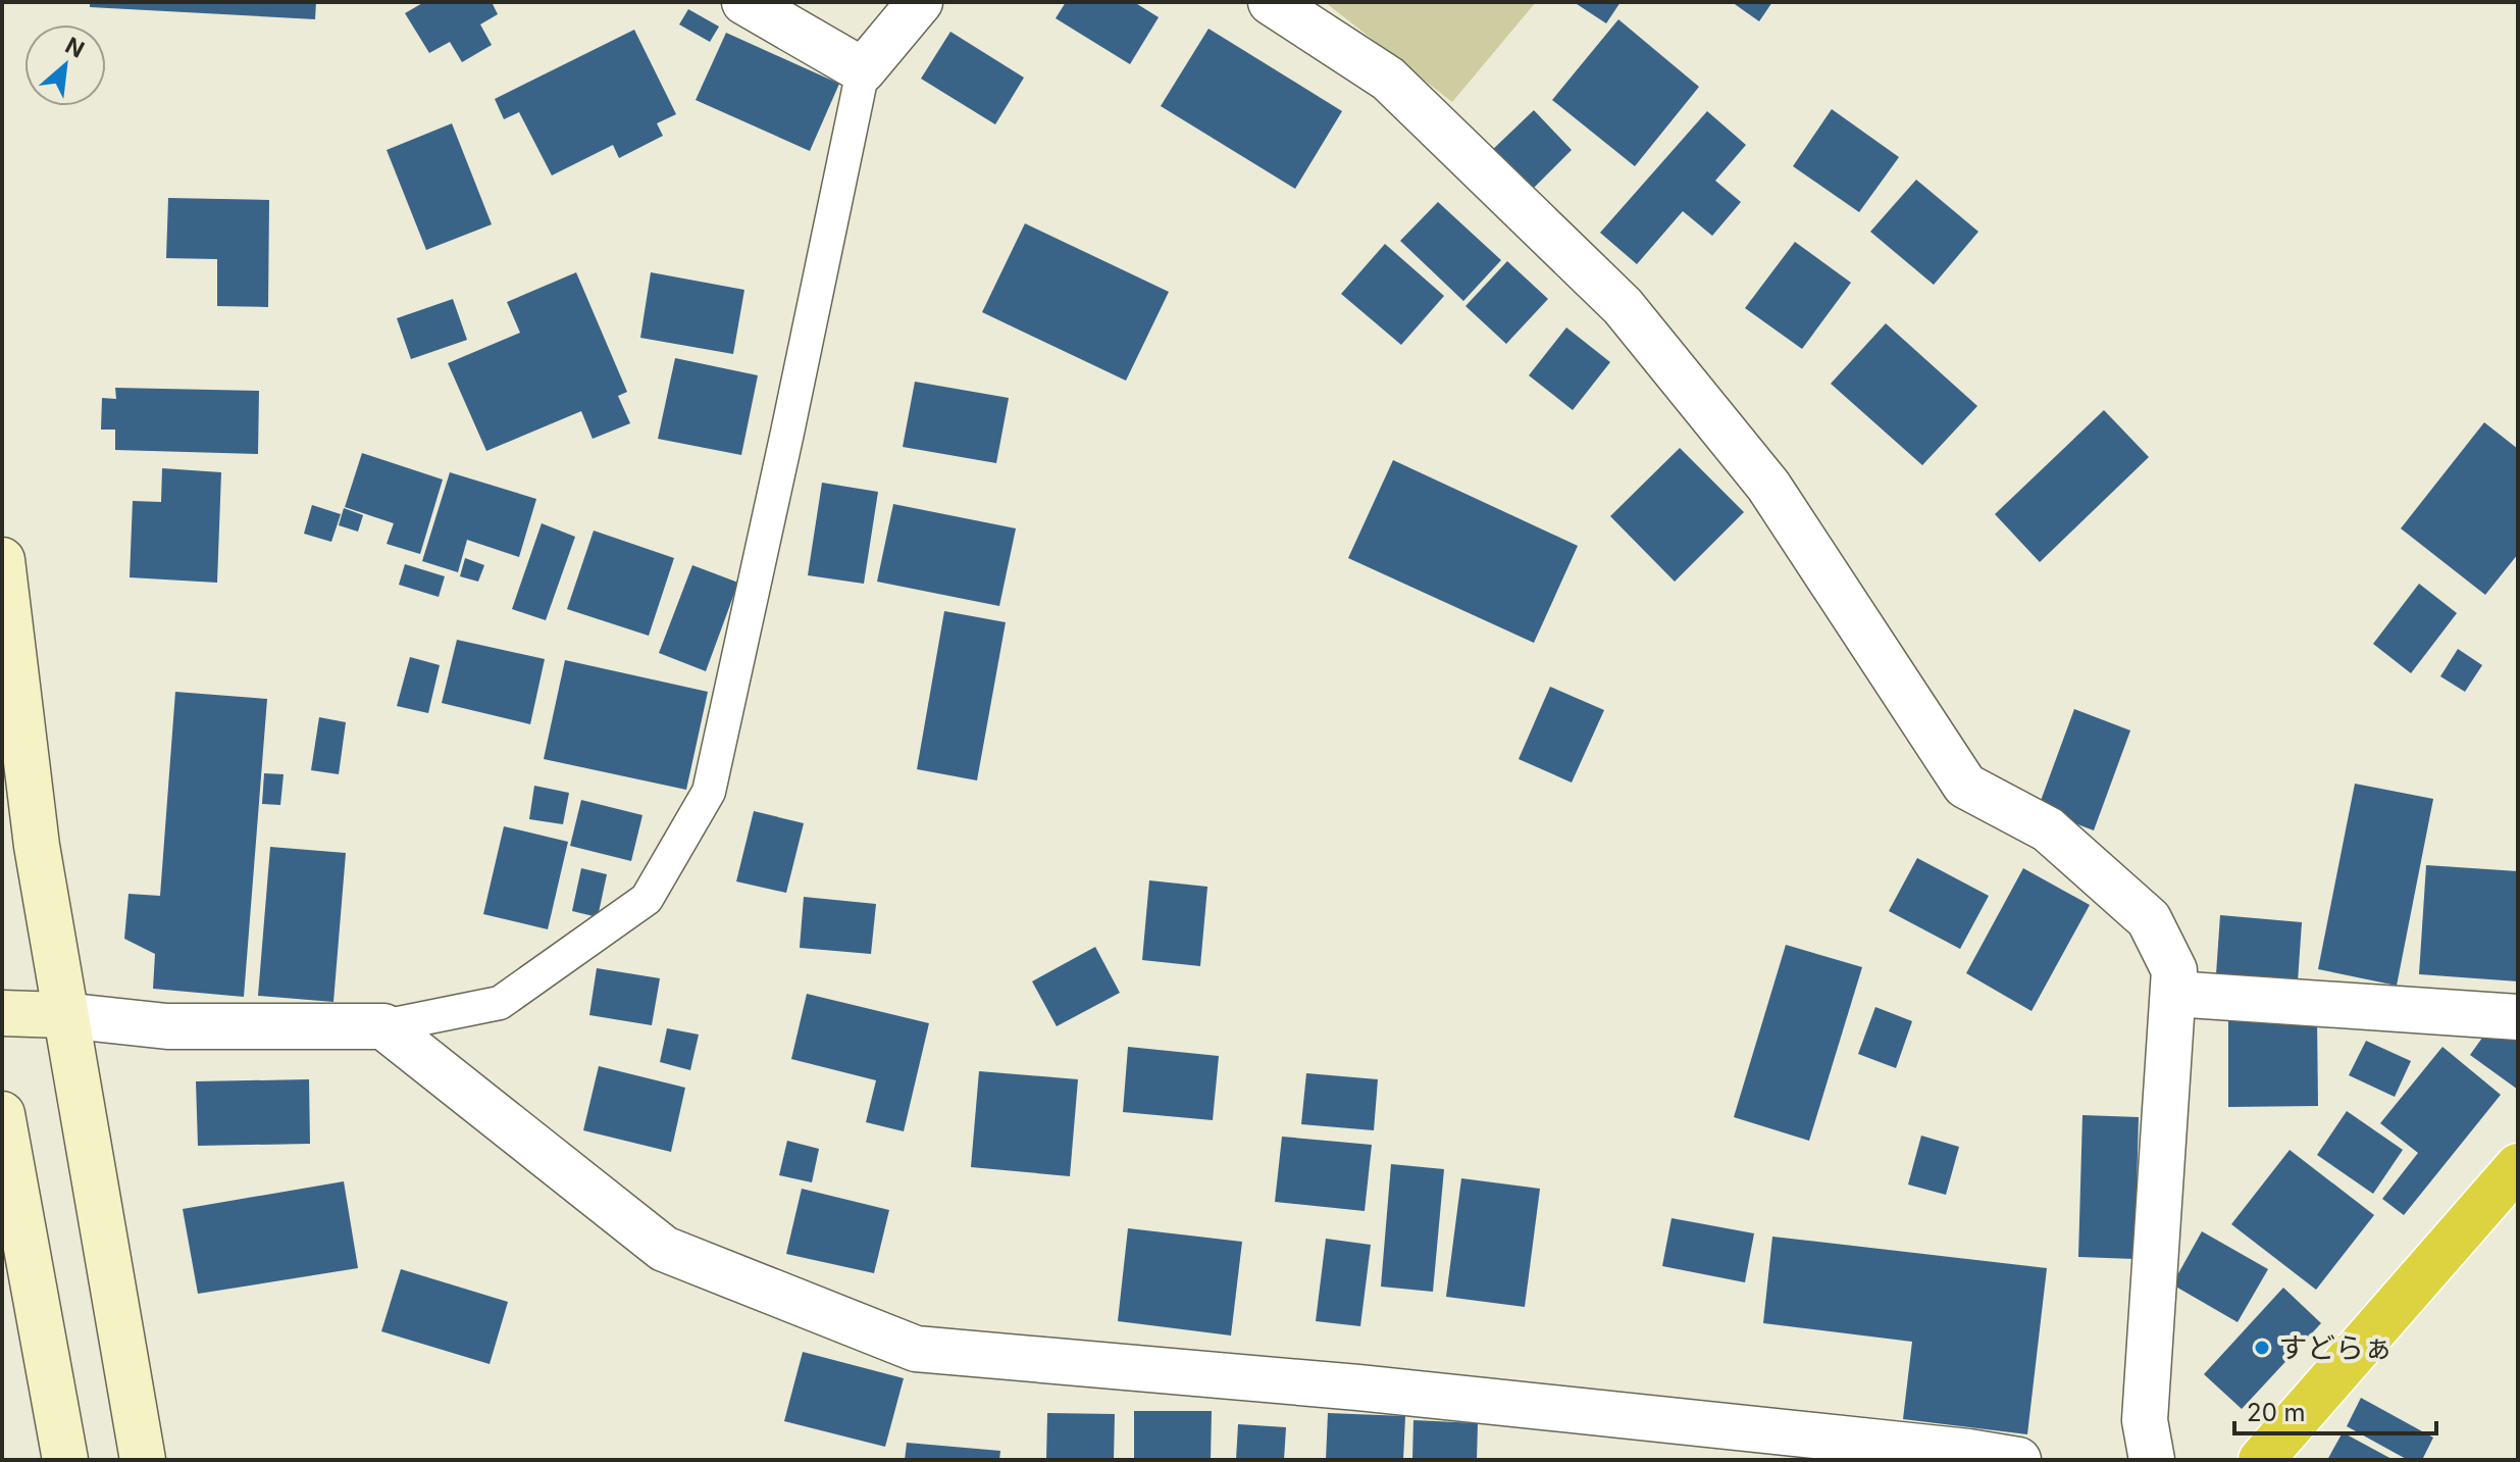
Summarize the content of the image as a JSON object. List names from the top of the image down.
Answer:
{
  "places": ["すどらぁ"],
  "scale_bar": "20 m",
  "north": "top right"
}
